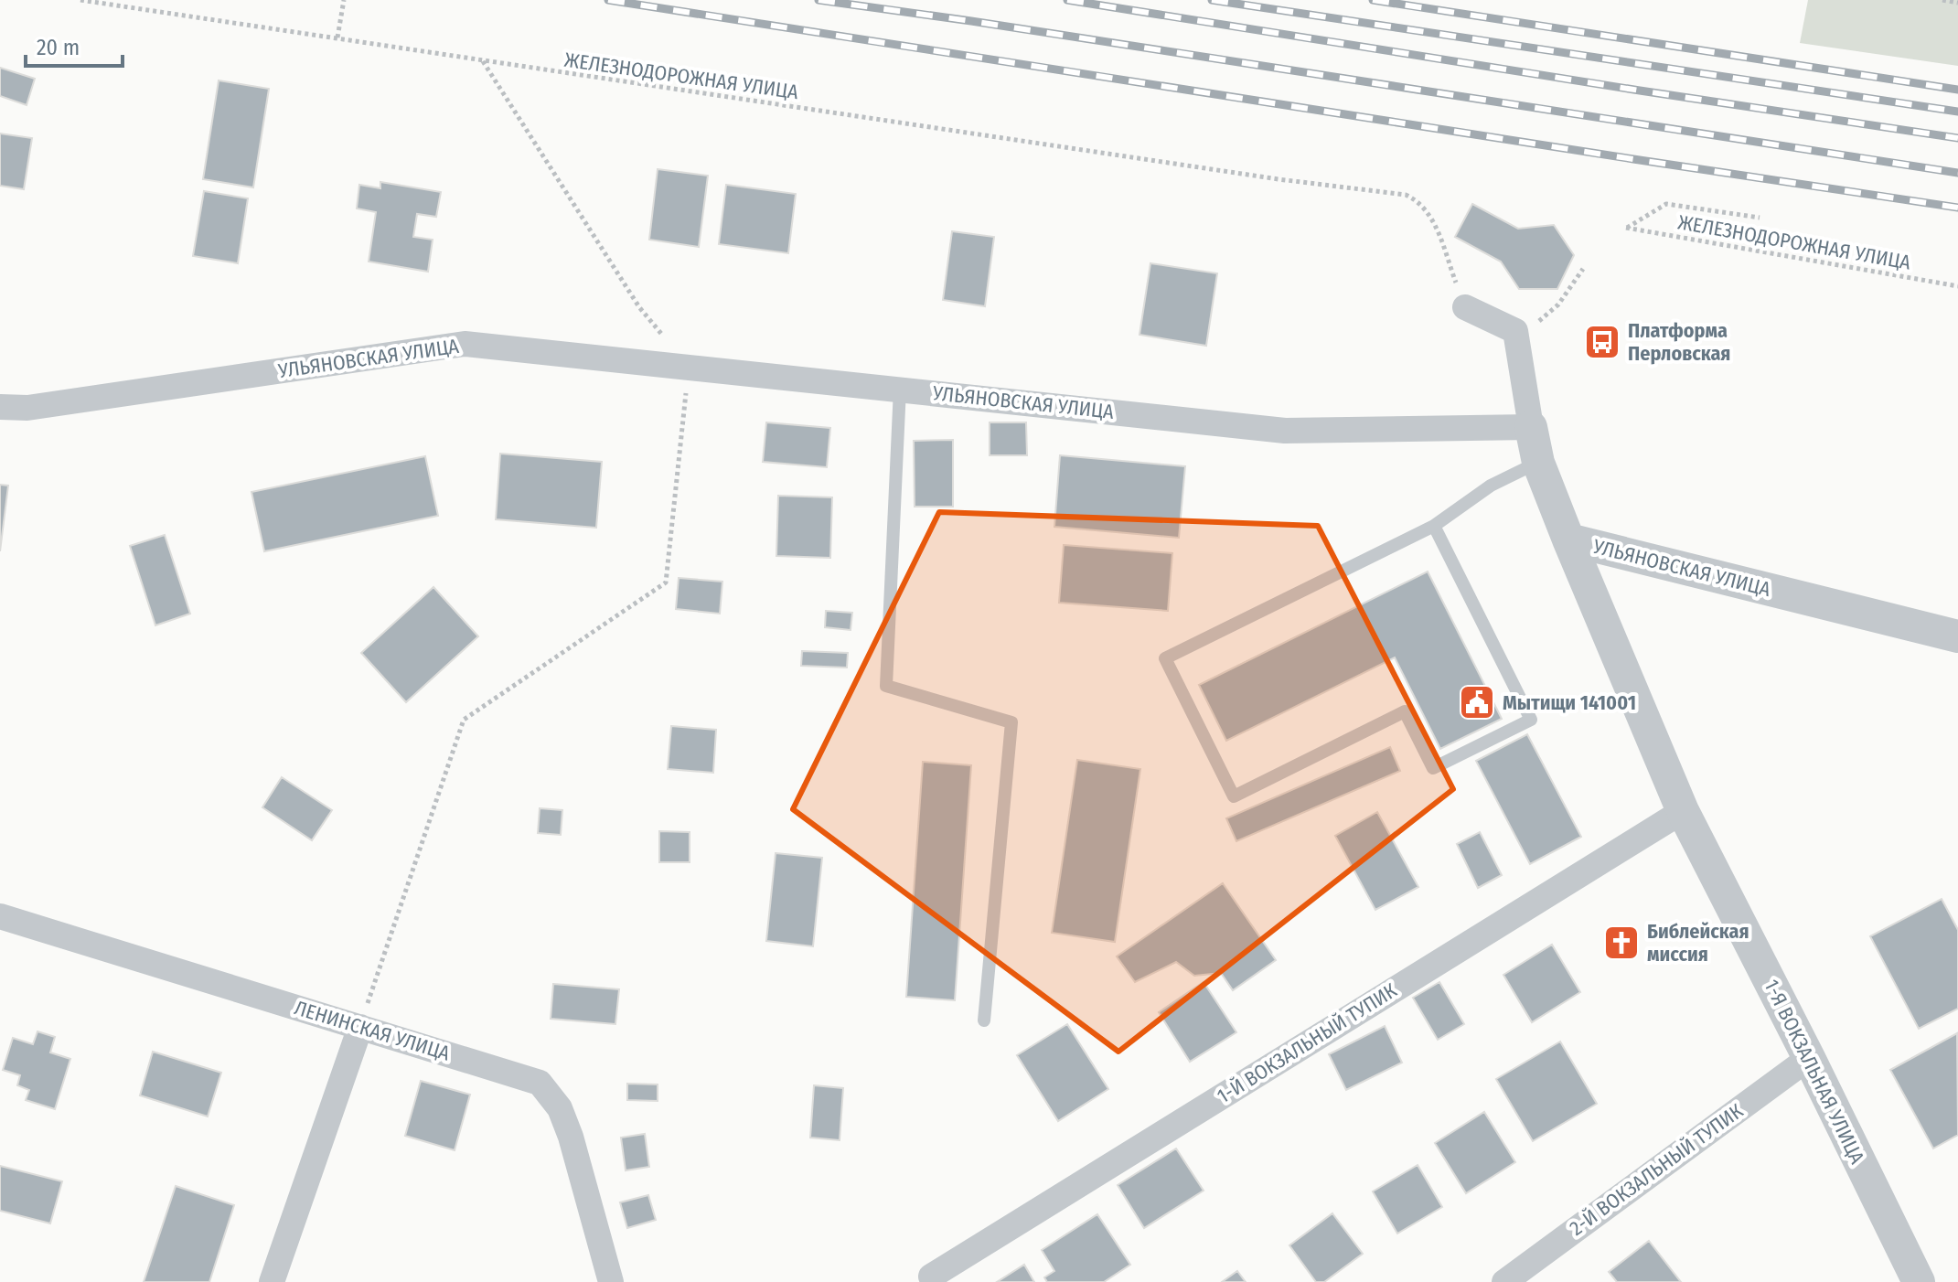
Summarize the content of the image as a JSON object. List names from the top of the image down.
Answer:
{
  "streets": {
    "street": [
      "УЛЬЯНОВСКАЯ УЛИЦА",
      "ЛЕНИНСКАЯ УЛИЦА",
      "1-Й ВОКЗАЛЬНЫЙ ТУПИК",
      "1-Я ВОКЗАЛЬНАЯ УЛИЦА",
      "2-Й ВОКЗАЛЬНЫЙ ТУПИК"
    ],
    "path": ["ЖЕЛЕЗНОДОРОЖНАЯ УЛИЦА"]
  },
  "crossings": [
    ["УЛЬЯНОВСКАЯ УЛИЦА", "1-Я ВОКЗАЛЬНАЯ УЛИЦА"],
    ["1-Й ВОКЗАЛЬНЫЙ ТУПИК", "1-Я ВОКЗАЛЬНАЯ УЛИЦА"],
    ["1-Я ВОКЗАЛЬНАЯ УЛИЦА", "2-Й ВОКЗАЛЬНЫЙ ТУПИК"]
  ],
  "places": {
    "bus stop": ["Платформа Перловская"],
    "public building": ["Мытищи 141001"],
    "church": ["Библейская миссия"]
  },
  "scale_bar": "20 m"
}
